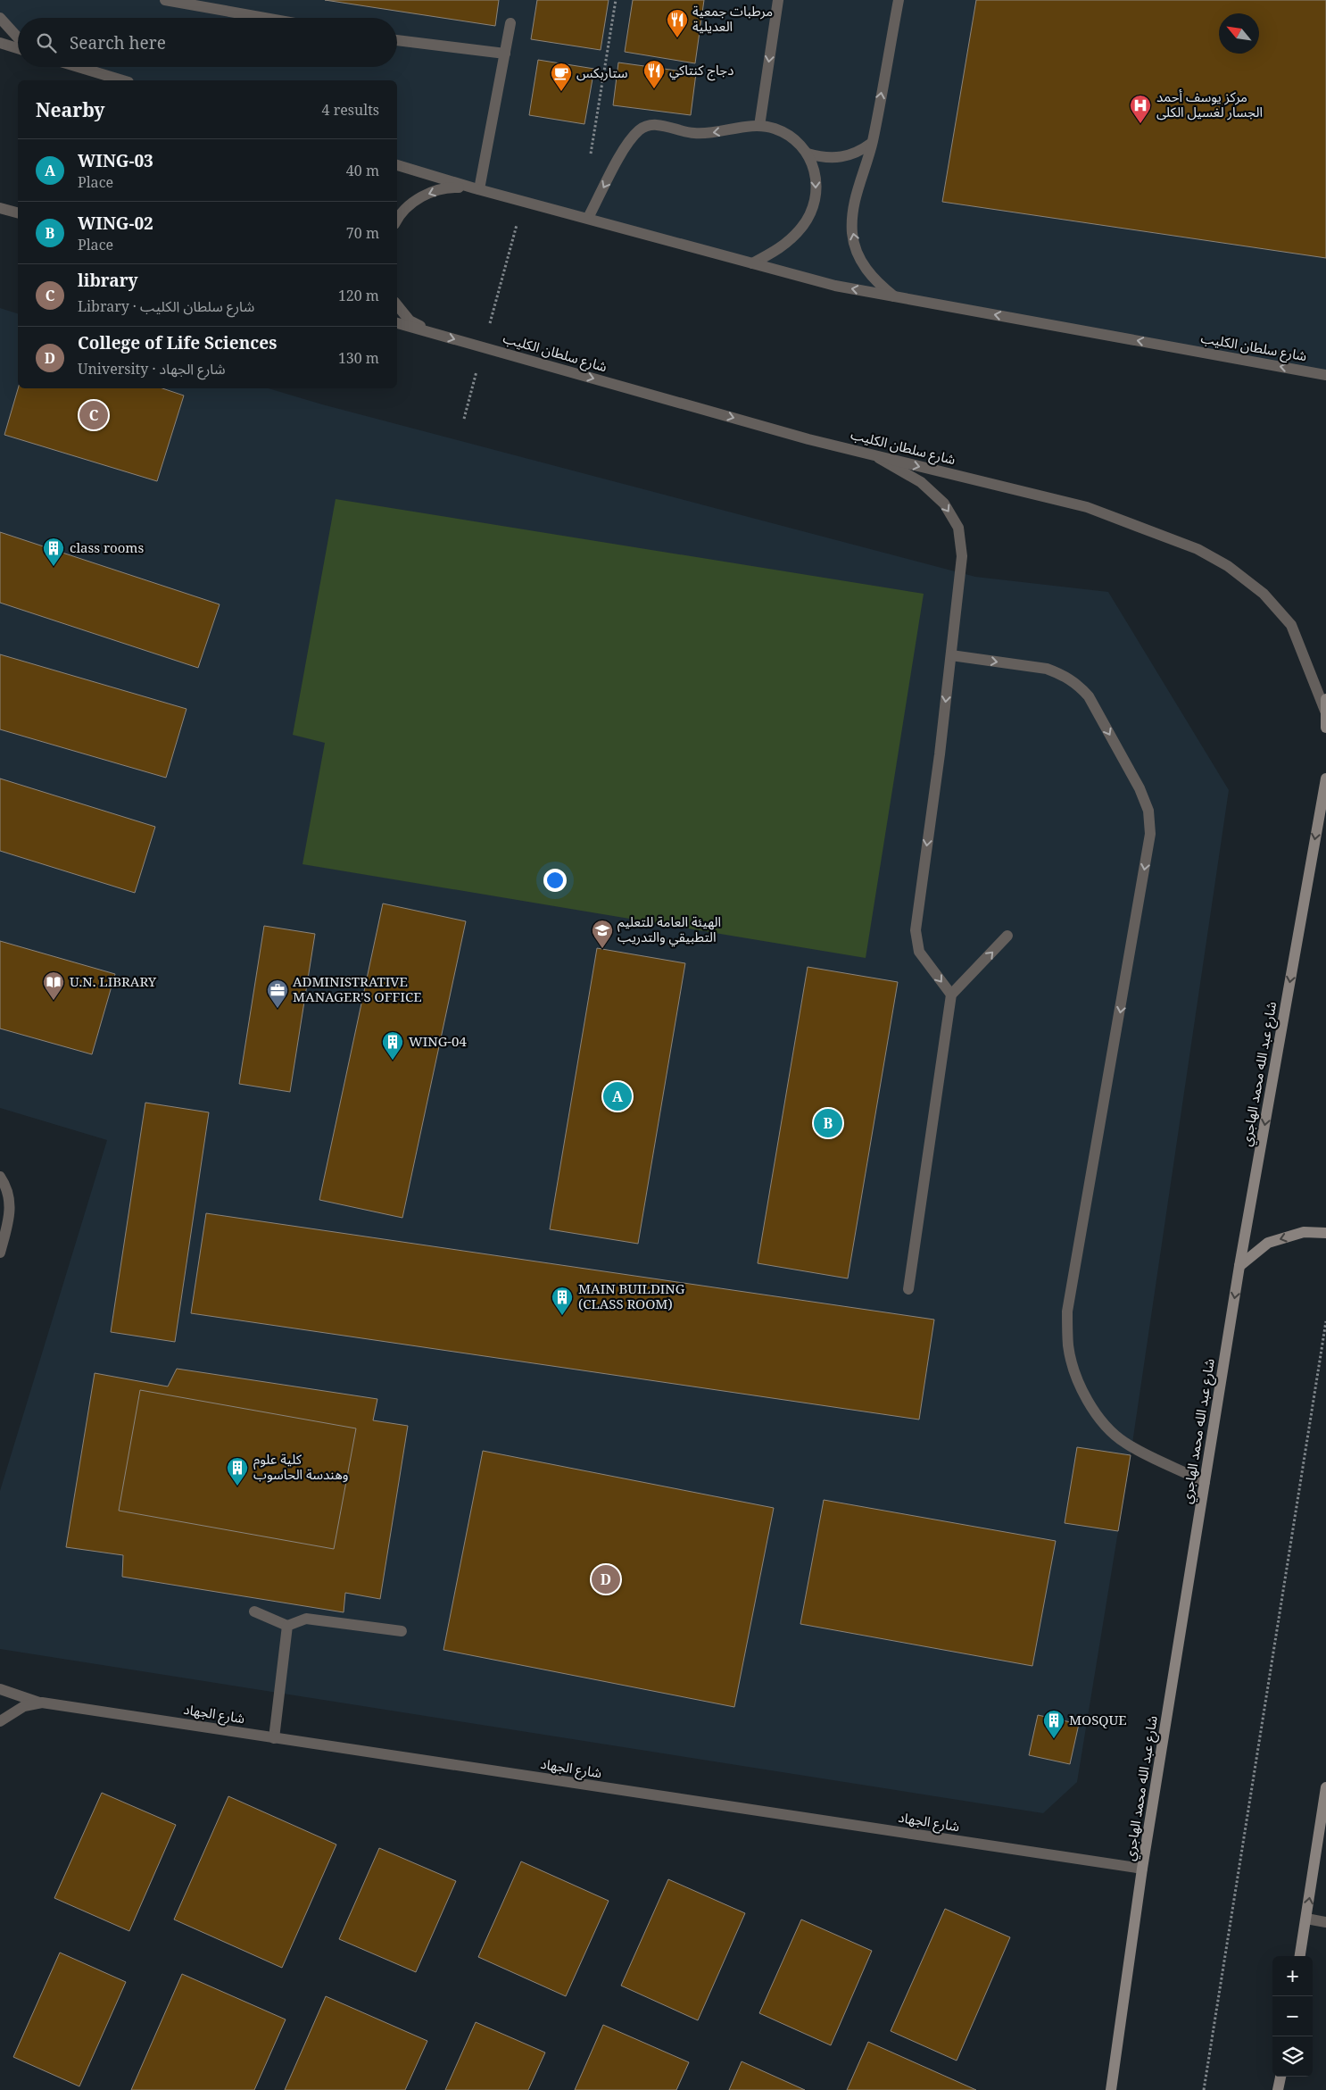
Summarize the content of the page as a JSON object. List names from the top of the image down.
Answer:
{
  "streets": {
    "main road": ["شارع عبد الله محمد الهاجري"],
    "street": ["شارع سلطان الكليب", "شارع الجهاد"]
  },
  "crossings": [
    ["شارع عبد الله محمد الهاجري", "شارع الجهاد"]
  ],
  "one_way": ["شارع عبد الله محمد الهاجري"],
  "places": {
    "restaurant": ["مرطبات جمعية العديلية", "دجاج كنتاكي"],
    "cafe": ["ستاربكس"],
    "hospital": ["مركز يوسف أحمد الجسار لغسيل الكلى"],
    "building": [
      "class rooms",
      "WING-04",
      "MAIN BUILDING (CLASS ROOM)",
      "كلية علوم وهندسة الحاسوب",
      "MOSQUE"
    ],
    "school or university": ["الهيئة العامة للتعليم التطبيقي والتدريب"],
    "library": ["U.N. LIBRARY"],
    "office": ["ADMINISTRATIVE MANAGER'S OFFICE"]
  },
  "north": "top left",
  "page": {
    "search": "Search here",
    "heading": ["Nearby", "4 results"],
    "list": [
      {
        "mark": "A",
        "name": "WING-03",
        "note": "Place",
        "value": "40 m"
      },
      {
        "mark": "B",
        "name": "WING-02",
        "note": "Place",
        "value": "70 m"
      },
      {
        "mark": "C",
        "name": "library",
        "note": "Library · شارع سلطان الكليب",
        "value": "120 m"
      },
      {
        "mark": "D",
        "name": "College of Life Sciences",
        "note": "University · شارع الجهاد",
        "value": "130 m"
      }
    ],
    "pins": [
      "C",
      "A",
      "B",
      "D"
    ],
    "map_buttons": ["+", "−"]
  }
}
